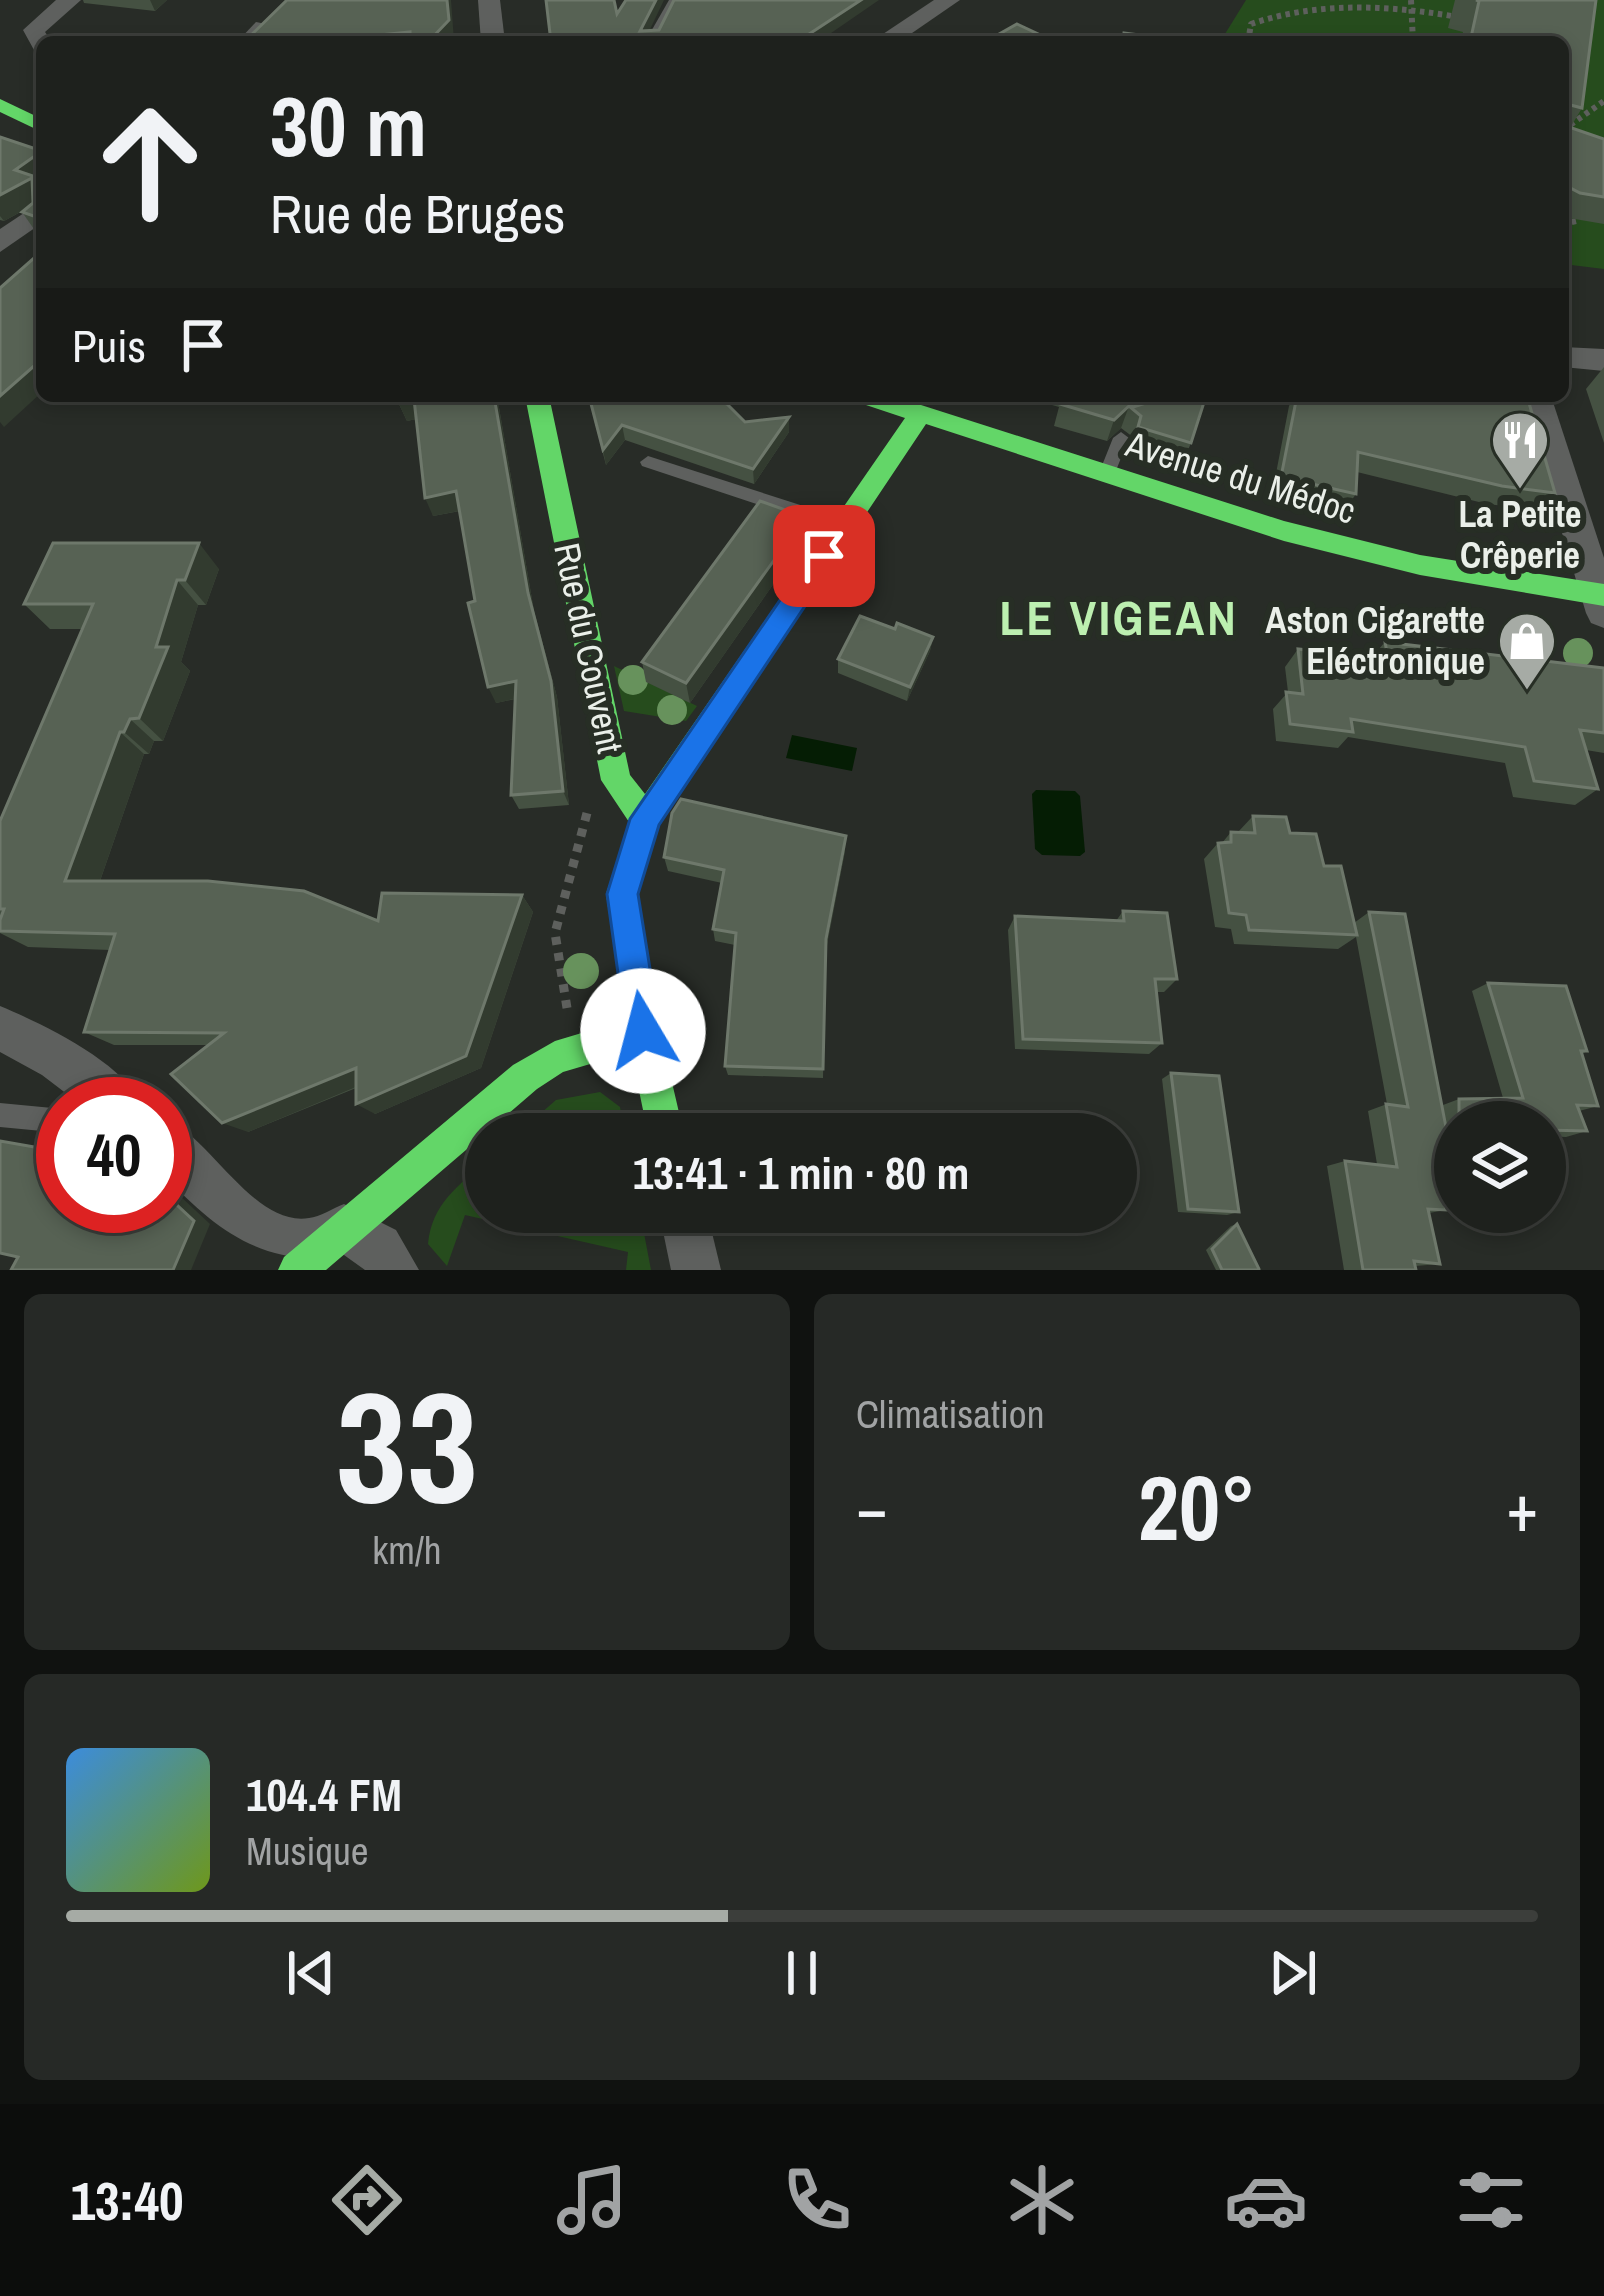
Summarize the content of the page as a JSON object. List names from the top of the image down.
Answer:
{
  "streets": {
    "street": ["Avenue du Médoc", "Rue du Couvent"]
  },
  "districts": ["LE VIGEAN"],
  "places": {
    "restaurant": ["La Petite Crêperie"],
    "shop": ["Aston Cigarette Eléctronique"]
  },
  "page": {
    "turn": ["30 m", "Rue de Bruges"],
    "then": "Puis",
    "limit": "40",
    "trip": "13:41 · 1 min · 80 m",
    "tile": [
      ["33", "km/h"],
      "Climatisation"
    ],
    "heat": ["−", "20°", "+"],
    "song": ["104.4 FM", "Musique"],
    "tabs": "13:40"
  }
}
